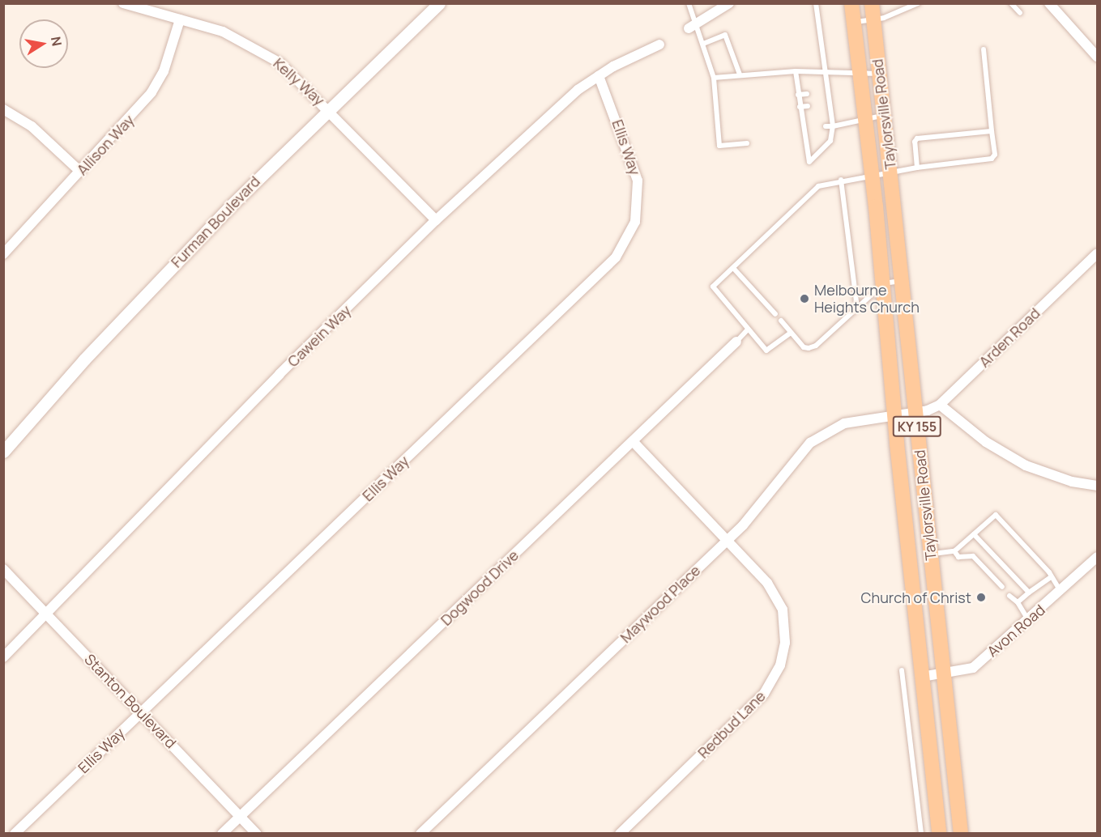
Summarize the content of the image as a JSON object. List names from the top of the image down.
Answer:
{
  "streets": {
    "main road": ["Taylorsville Road", "KY 155"],
    "street": [
      "Kelly Way",
      "Allison Way",
      "Ellis Way",
      "Furman Boulevard",
      "Cawein Way",
      "Arden Road",
      "Dogwood Drive",
      "Maywood Place",
      "Avon Road",
      "Stanton Boulevard",
      "Redbud Lane"
    ]
  },
  "crossings": [
    ["Kelly Way", "Allison Way"],
    ["Kelly Way", "Furman Boulevard"],
    ["Kelly Way", "Cawein Way"],
    ["Taylorsville Road", "Arden Road"],
    ["Taylorsville Road", "Maywood Place"],
    ["Taylorsville Road", "Avon Road"],
    ["Ellis Way", "Cawein Way"],
    ["Ellis Way", "Stanton Boulevard"],
    ["Cawein Way", "Stanton Boulevard"],
    ["Arden Road", "Maywood Place"],
    ["Dogwood Drive", "Stanton Boulevard"],
    ["Dogwood Drive", "Redbud Lane"],
    ["Maywood Place", "Redbud Lane"]
  ],
  "places": ["Melbourne Heights Church", "Church of Christ"],
  "north": "right"
}
